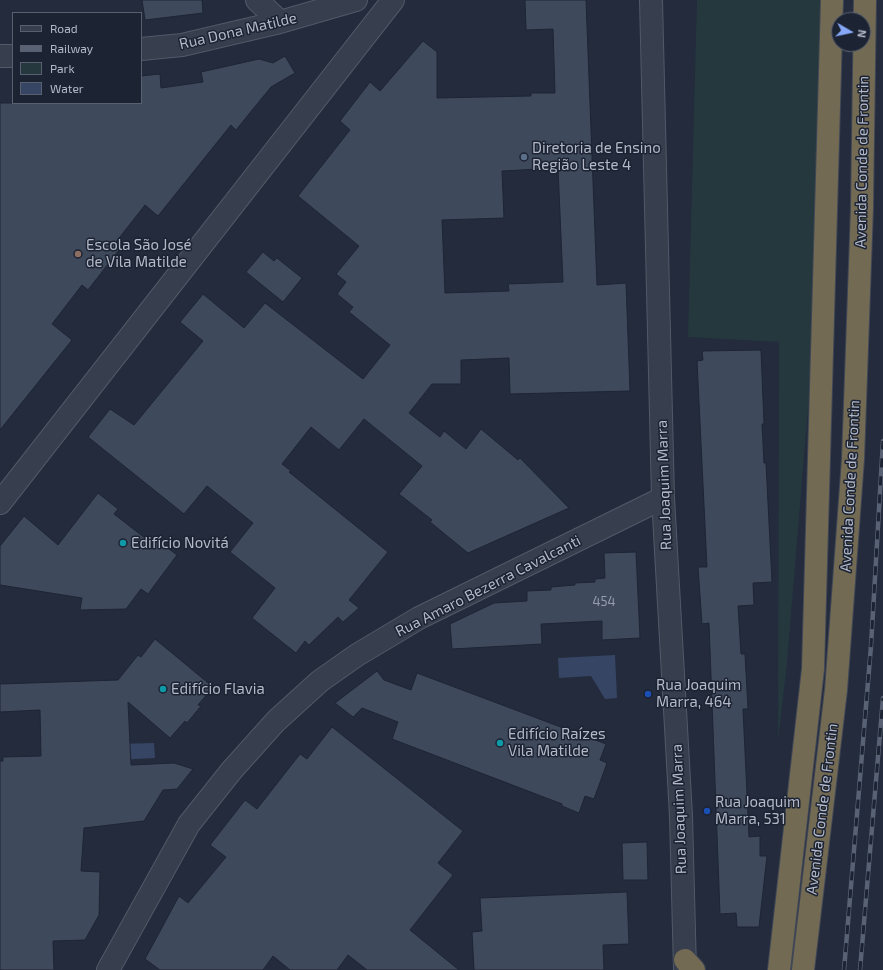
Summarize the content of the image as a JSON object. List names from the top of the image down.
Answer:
{
  "streets": {
    "highway": ["Avenida Conde de Frontin"],
    "street": ["Rua Dona Matilde", "Rua Joaquim Marra", "Rua Amaro Bezerra Cavalcanti"]
  },
  "crossings": [
    ["Rua Joaquim Marra", "Rua Amaro Bezerra Cavalcanti"]
  ],
  "places": [
    "Diretoria de Ensino Região Leste 4",
    "Escola São José de Vila Matilde",
    "Edifício Novitá",
    "Edifício Flavia",
    "Rua Joaquim Marra, 464",
    "Edifício Raízes Vila Matilde",
    "Rua Joaquim Marra, 531"
  ],
  "house_numbers": ["454"],
  "legend": [
    "Road",
    "Railway",
    "Park",
    "Water"
  ],
  "north": "right"
}
